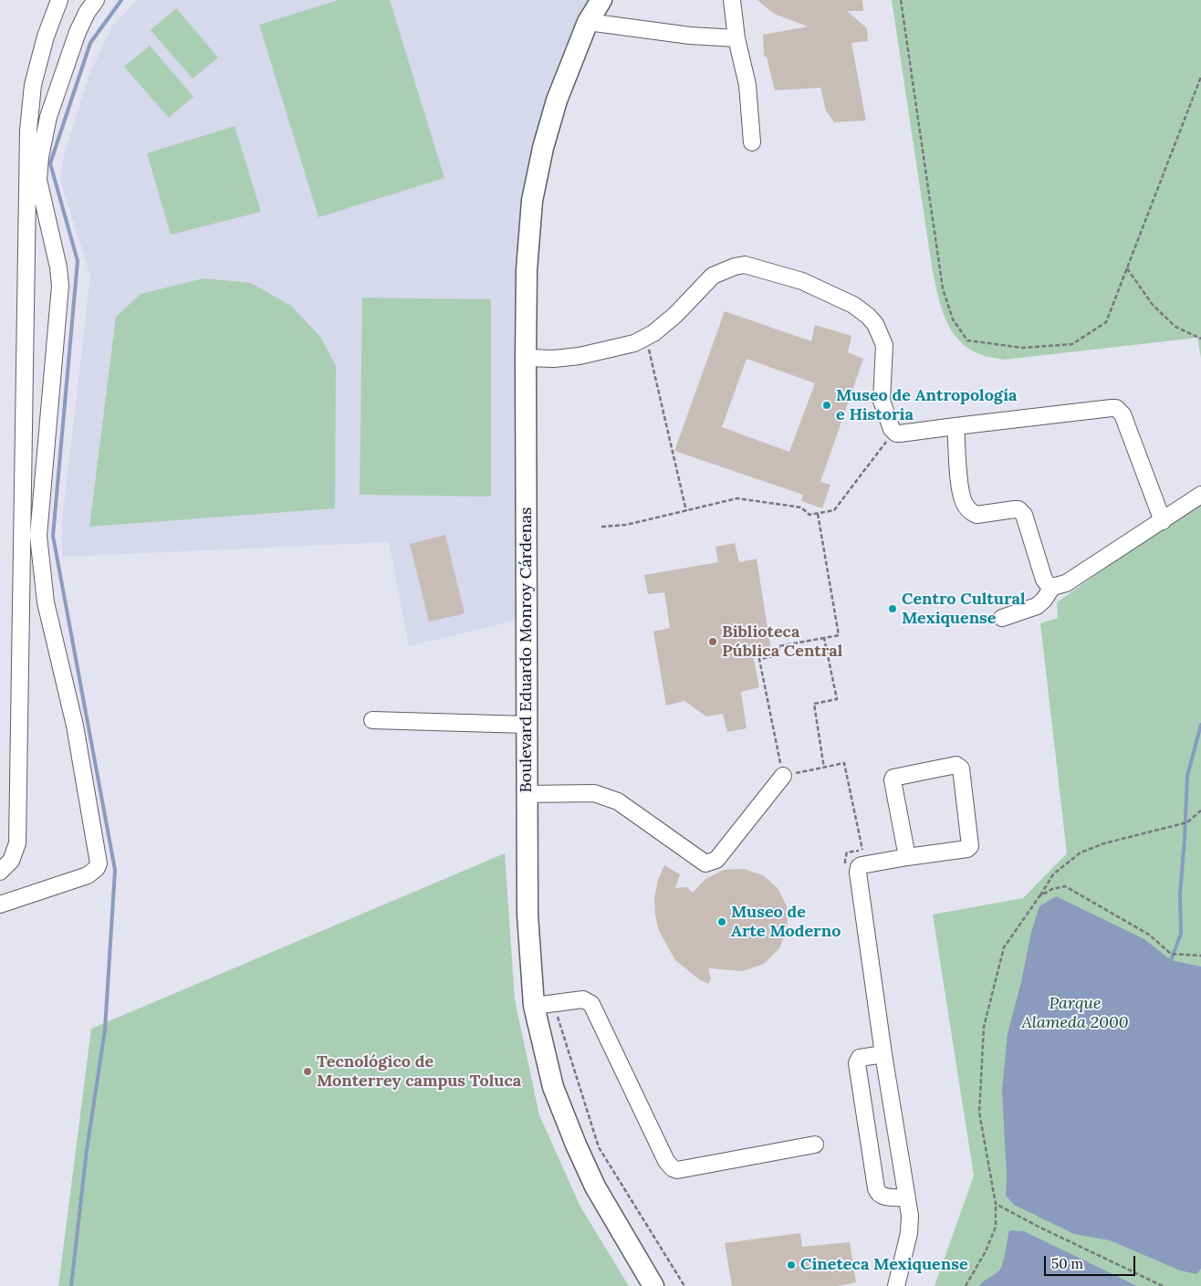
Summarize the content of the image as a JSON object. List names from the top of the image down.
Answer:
{
  "streets": {
    "main road": ["Boulevard Eduardo Monroy Cárdenas"]
  },
  "parks": ["Parque Alameda 2000"],
  "places": [
    "Museo de Antropología e Historia",
    "Centro Cultural Mexiquense",
    "Biblioteca Pública Central",
    "Museo de Arte Moderno",
    "Tecnológico de Monterrey campus Toluca",
    "Cineteca Mexiquense"
  ],
  "scale_bar": "50 m"
}
